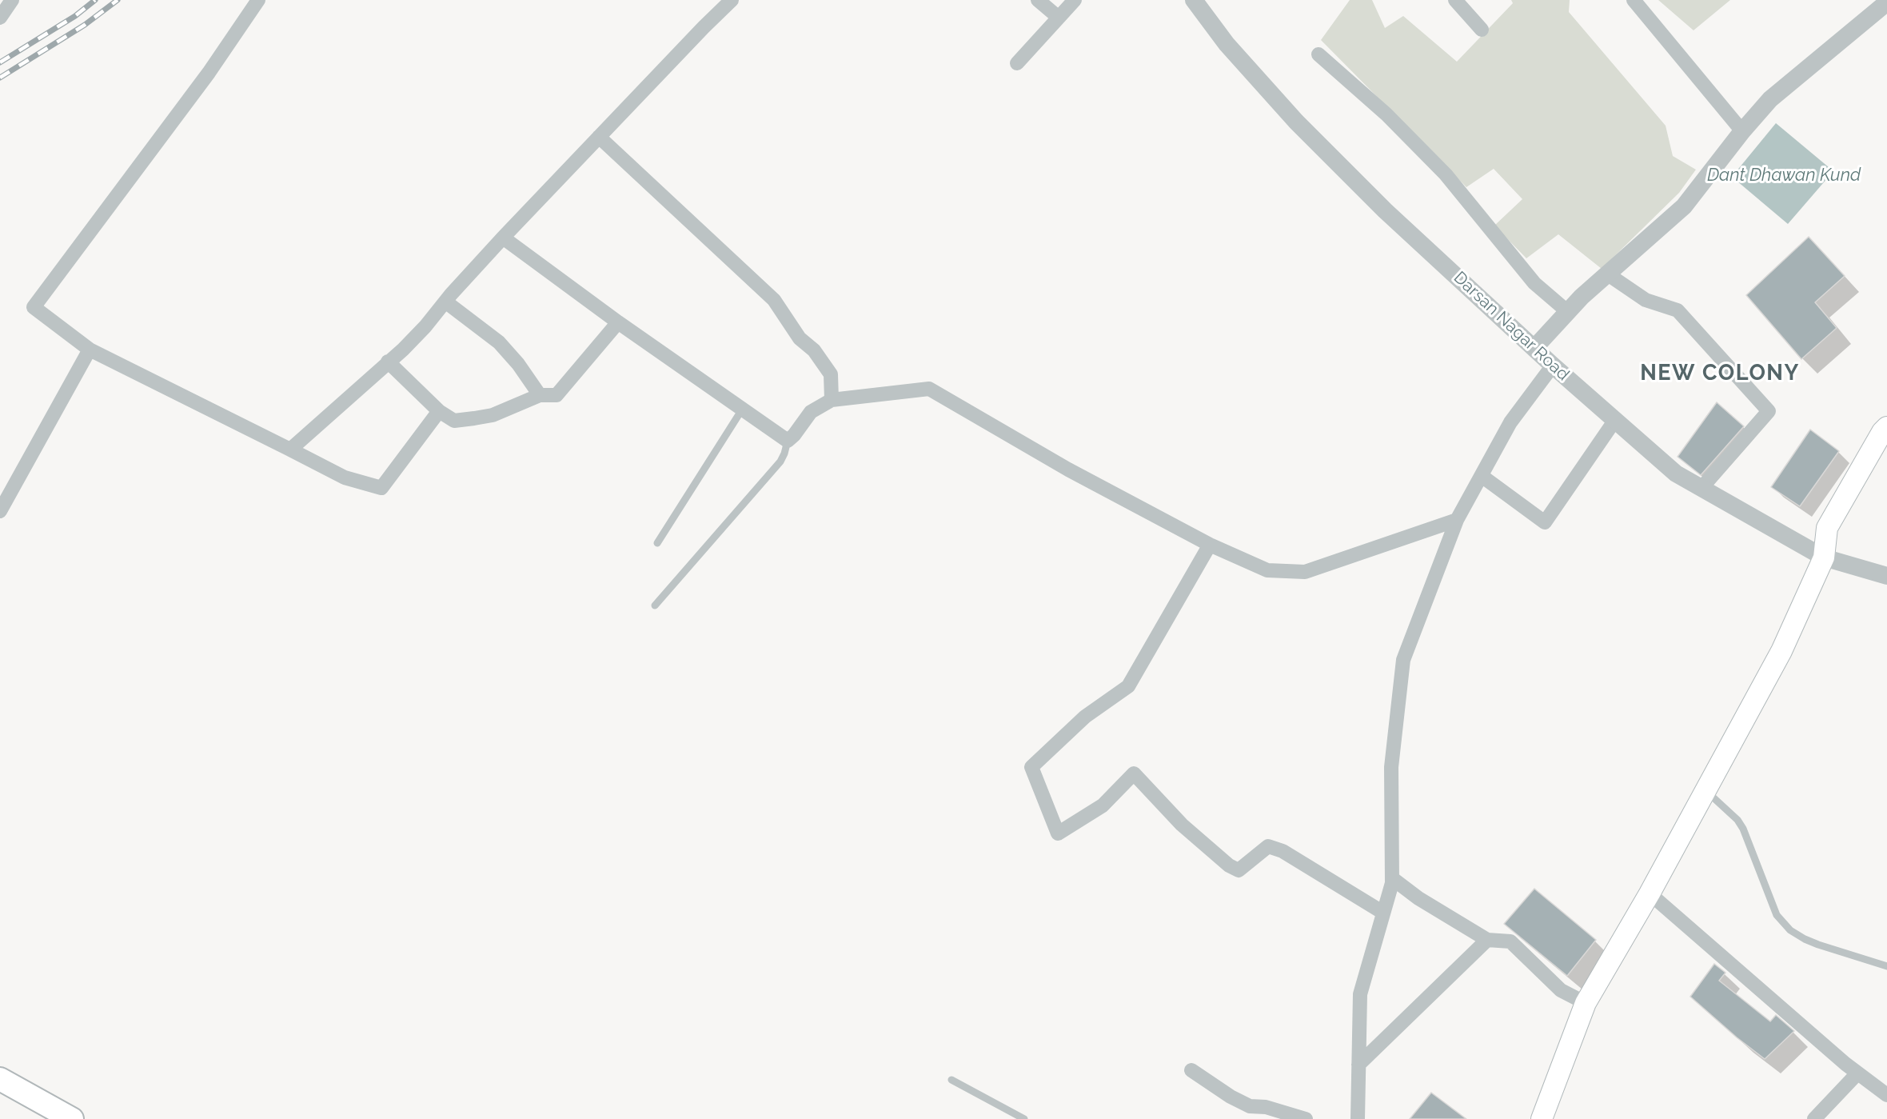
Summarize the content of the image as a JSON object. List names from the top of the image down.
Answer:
{
  "streets": {
    "street": ["Darsan Nagar Road"]
  },
  "districts": ["NEW COLONY"],
  "water": ["Dant Dhawan Kund"]
}
